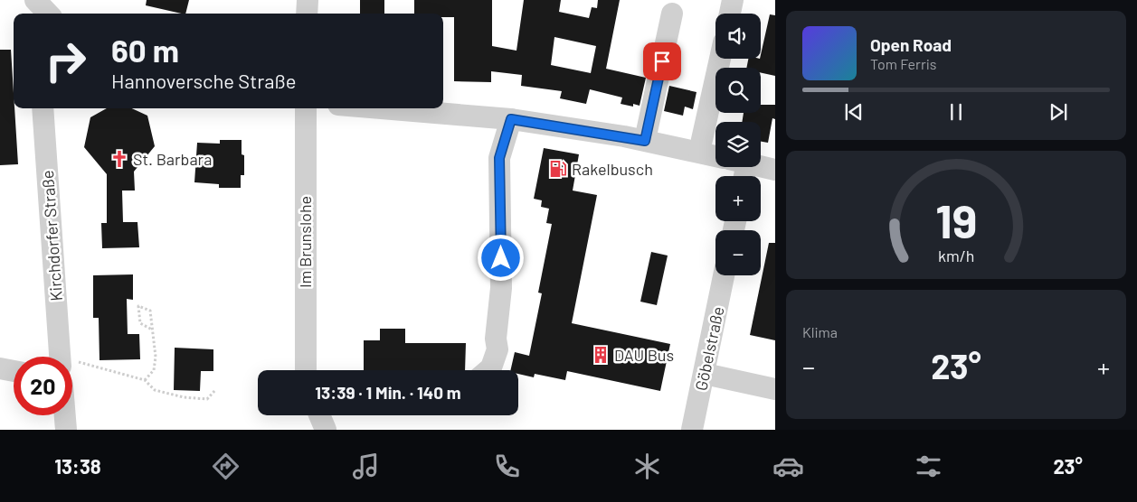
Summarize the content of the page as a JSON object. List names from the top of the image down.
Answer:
{
  "streets": {
    "street": ["Kirchdorfer Straße", "Im Brunslohe", "Göbelstraße"]
  },
  "places": {
    "church": ["St. Barbara"],
    "fuel station": ["Rakelbusch"],
    "building": ["DAU Bus"]
  },
  "page": {
    "map_buttons": ["+", "−"],
    "turn": ["60 m", "Hannoversche Straße"],
    "song": ["Open Road", "Tom Ferris"],
    "tile": "Klima",
    "heat": ["−", "23°", "+"],
    "limit": "20",
    "trip": "13:39 · 1 Min. · 140 m",
    "tabs": ["13:38", "23°"],
    "gauge": ["19", "km/h"]
  }
}
